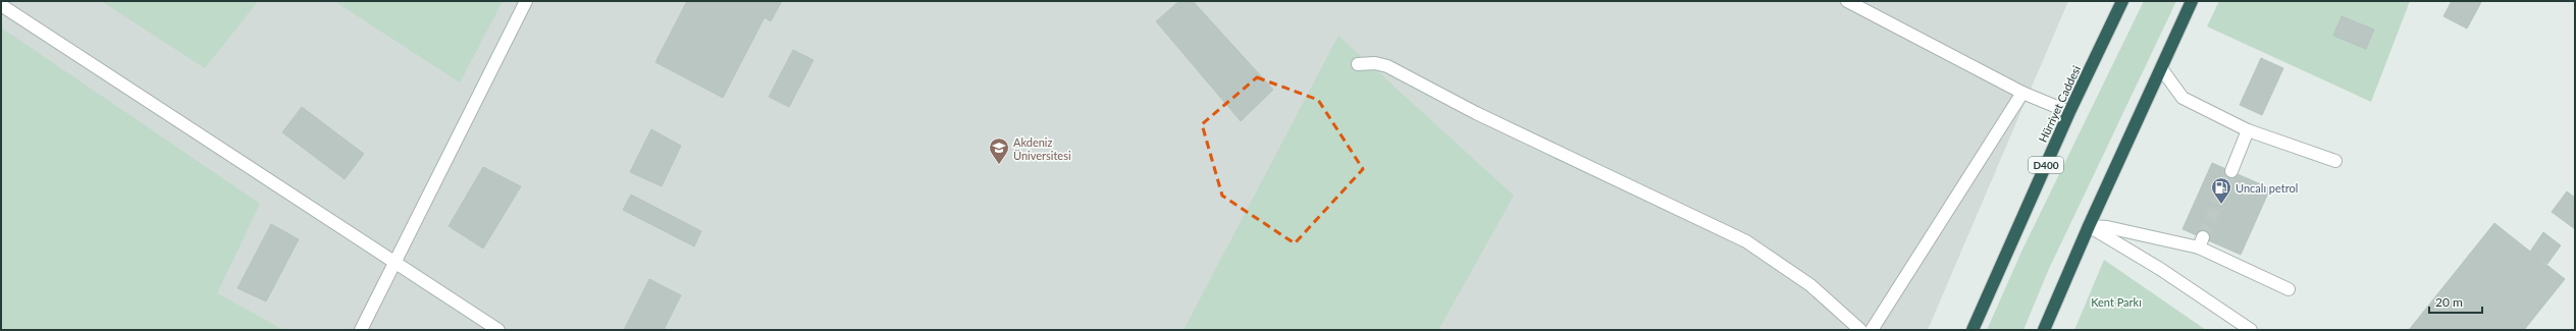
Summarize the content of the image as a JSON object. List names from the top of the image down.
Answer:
{
  "streets": {
    "highway": ["Hürriyet Caddesi", "D400"]
  },
  "parks": ["Kent Parkı"],
  "places": {
    "school or university": ["Akdeniz Üniversitesi"],
    "fuel station": ["Uncalı petrol"]
  },
  "scale_bar": "20 m"
}
